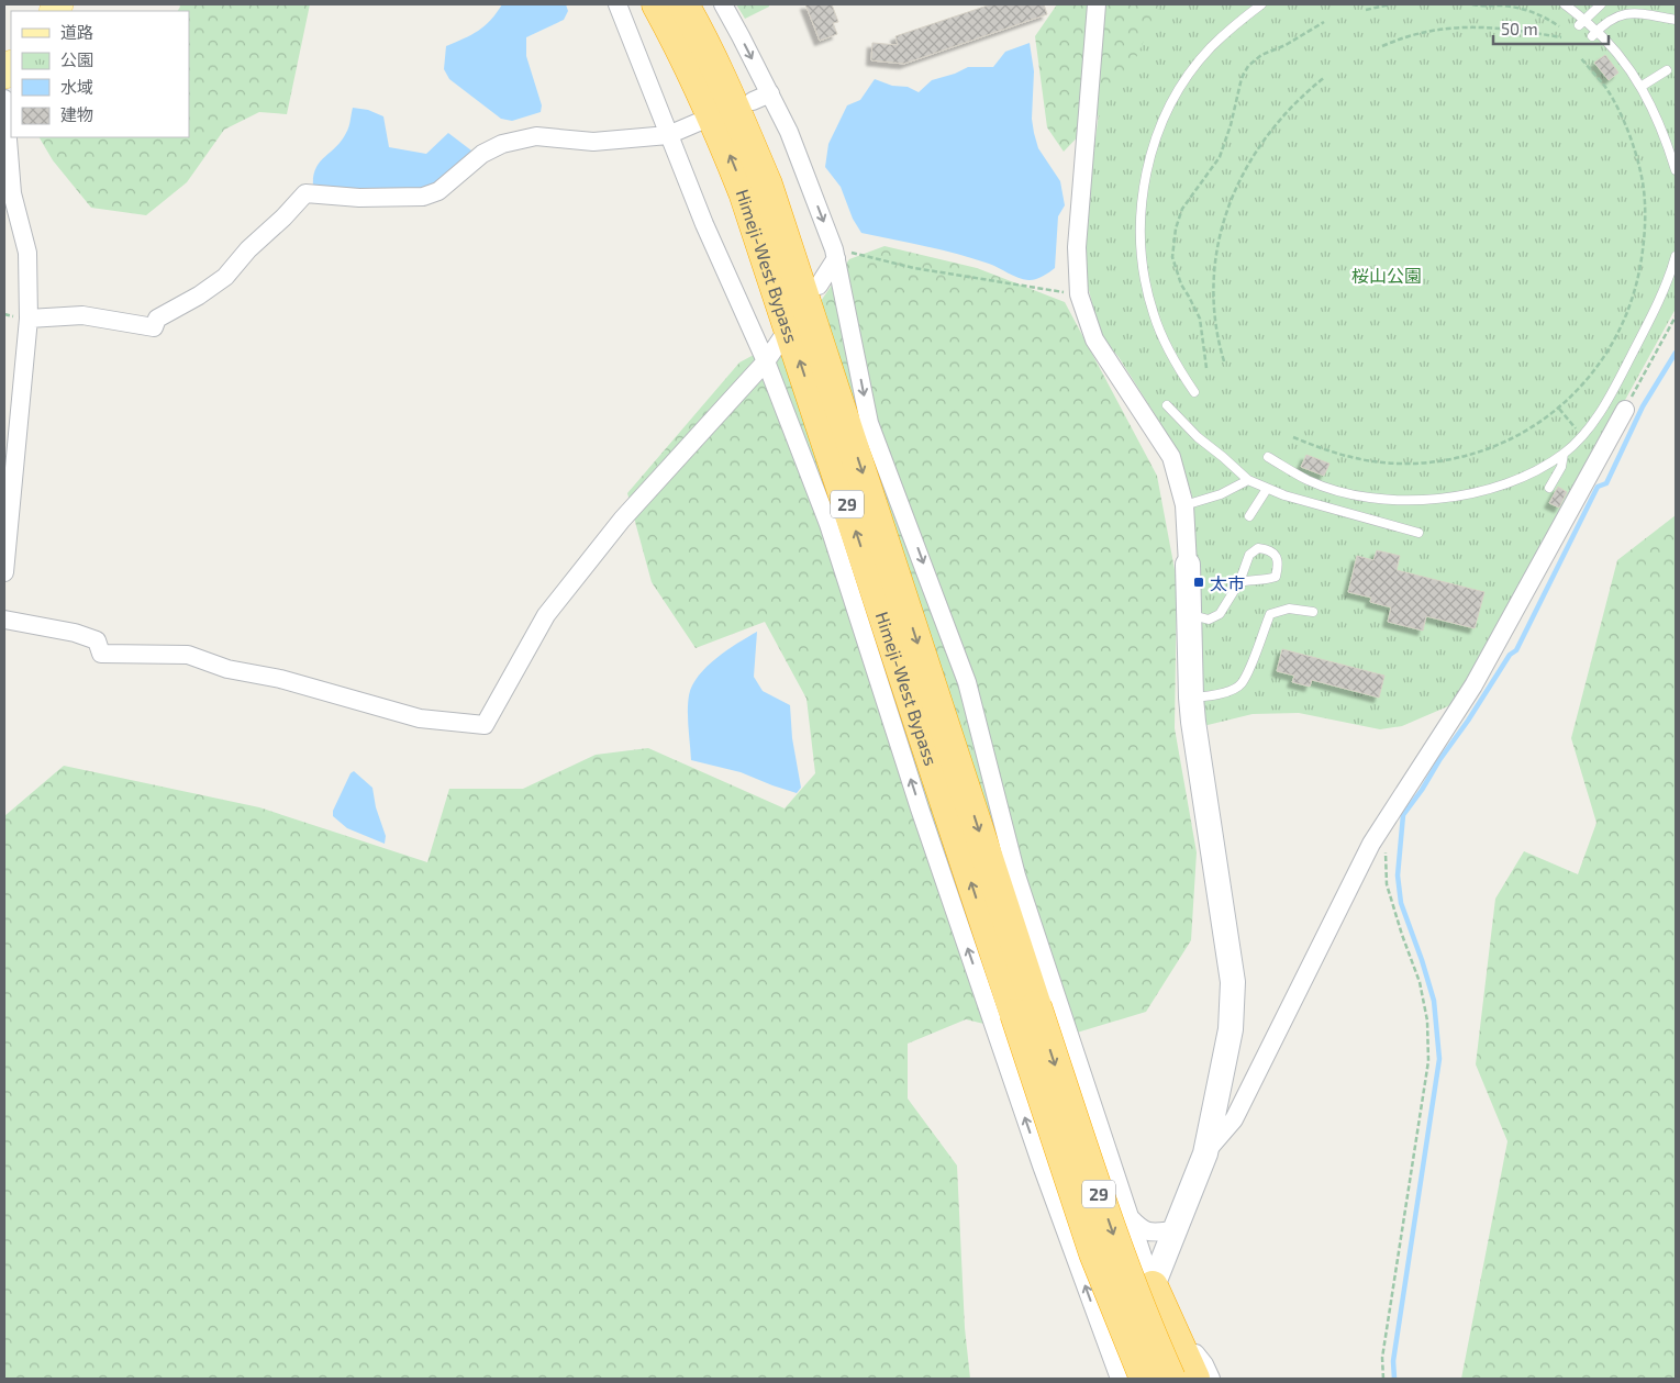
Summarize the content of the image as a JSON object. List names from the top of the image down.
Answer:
{
  "streets": {
    "highway": ["Himeji-West Bypass", "29"]
  },
  "parks": ["桜山公園"],
  "places": {
    "transit": ["太市"]
  },
  "legend": [
    "道路",
    "公園",
    "水域",
    "建物"
  ],
  "scale_bar": "50 m"
}
